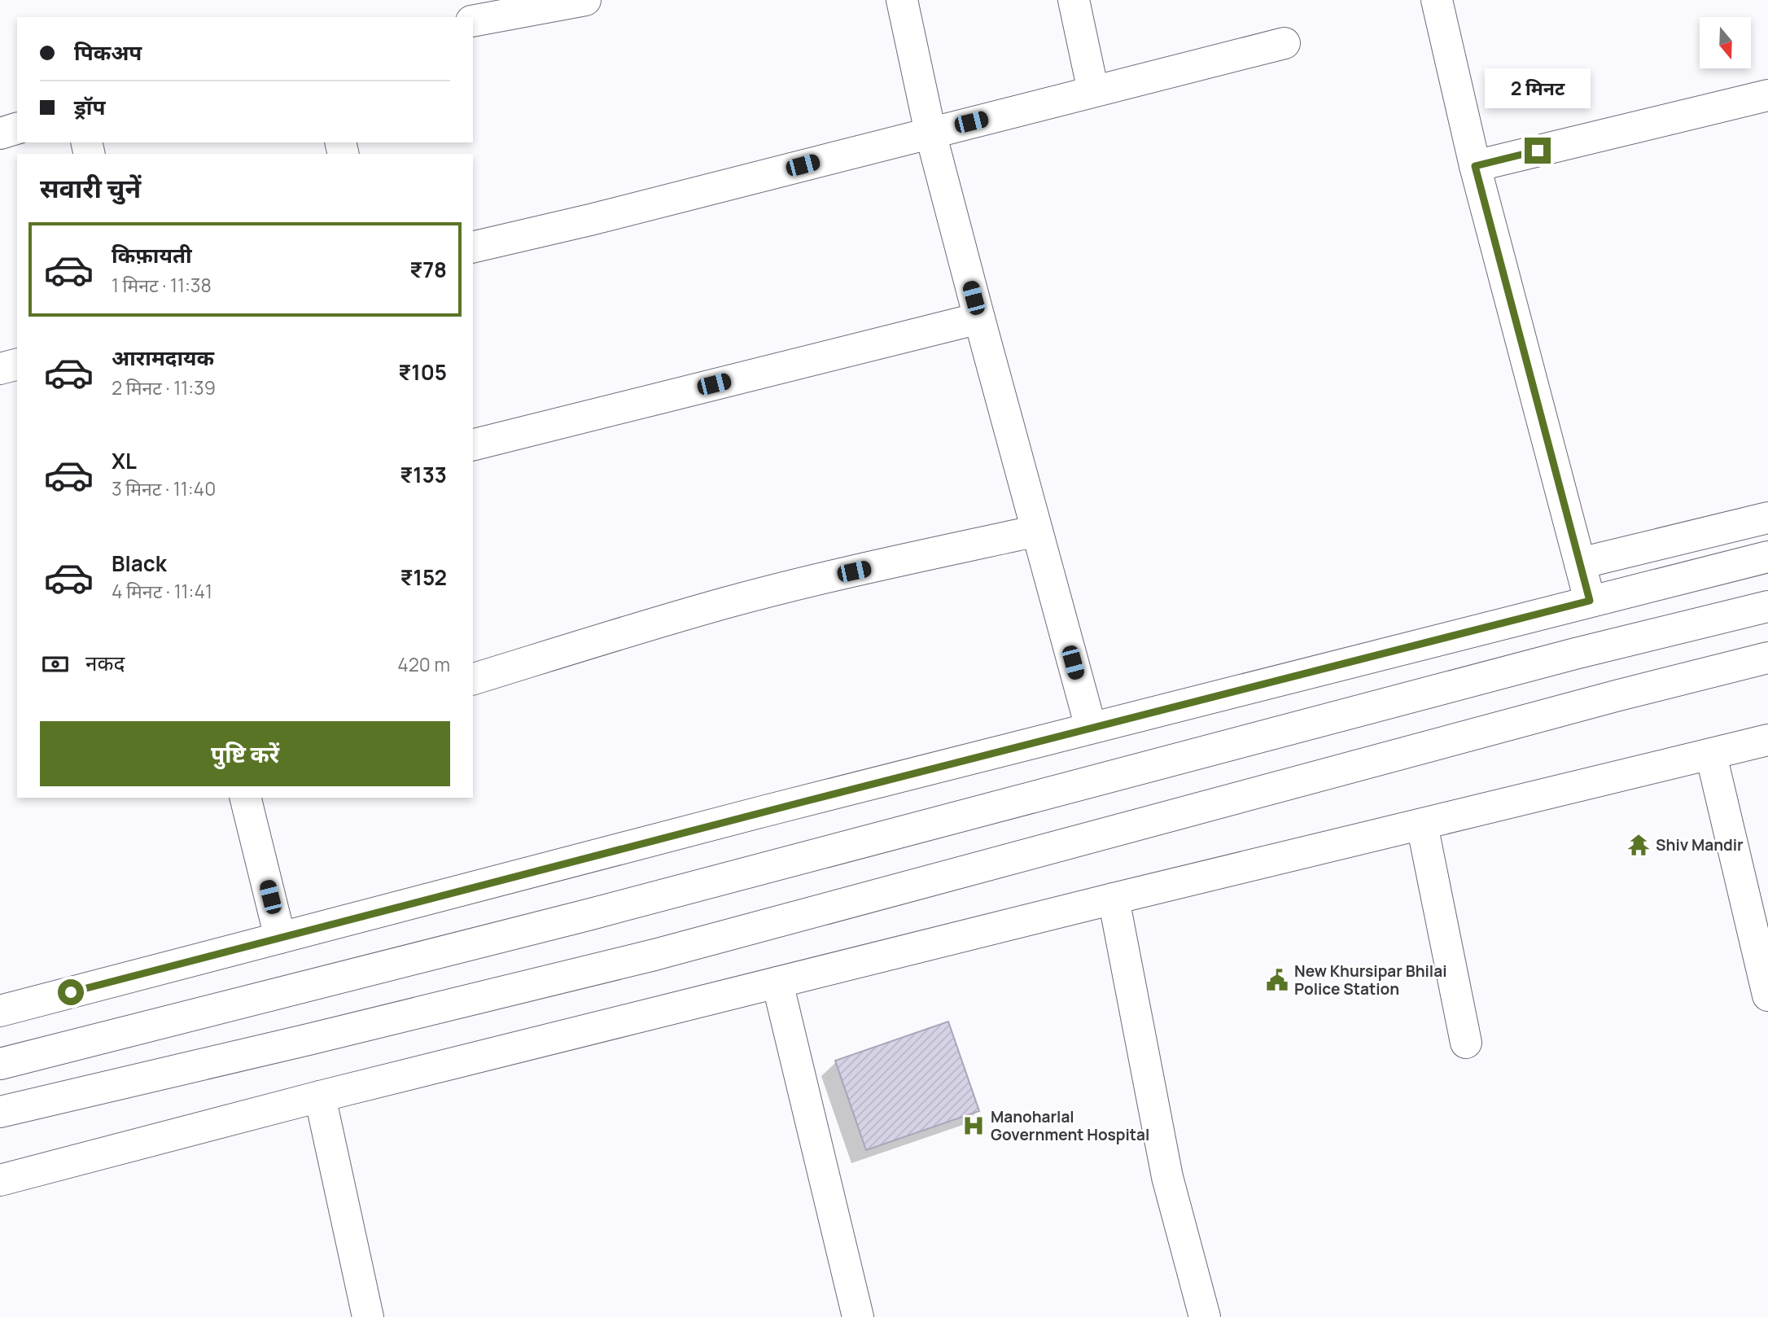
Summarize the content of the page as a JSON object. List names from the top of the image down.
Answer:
{
  "places": {
    "temple": ["Shiv Mandir"],
    "public building": ["New Khursipar Bhilai Police Station"],
    "hospital": ["Manoharlal Government Hospital"]
  },
  "north": "bottom",
  "page": {
    "banner": ["पिकअप", "ड्रॉप"],
    "bubble": "2 मिनट",
    "heading": "सवारी चुनें",
    "list": [
      {
        "name": "किफ़ायती",
        "note": "1 मिनट · 11:38",
        "value": "₹78"
      },
      {
        "name": "आरामदायक",
        "note": "2 मिनट · 11:39",
        "value": "₹105"
      },
      {
        "name": "XL",
        "note": "3 मिनट · 11:40",
        "value": "₹133"
      },
      {
        "name": "Black",
        "note": "4 मिनट · 11:41",
        "value": "₹152"
      }
    ],
    "pay": ["नकद", "420 m"],
    "buttons": "पुष्टि करें"
  }
}
